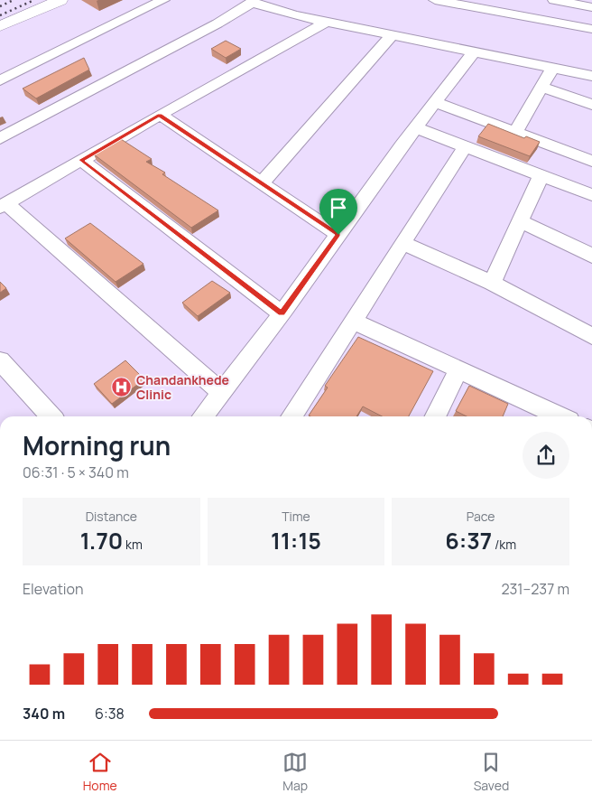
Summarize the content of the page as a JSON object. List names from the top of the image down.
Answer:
{
  "places": {
    "hospital": ["Chandankhede Clinic"]
  },
  "page": {
    "heading": ["Morning run", "06:31 · 5 × 340 m"],
    "stats": [
      ["Distance", "1.70 km"],
      ["Time", "11:15"],
      ["Pace", "6:37 /km"]
    ],
    "chart": ["Elevation", "231–237 m"],
    "list": [
      {
        "name": "340 m",
        "note": "6:38"
      }
    ],
    "tabs": ["Home", "Map", "Saved"]
  }
}
